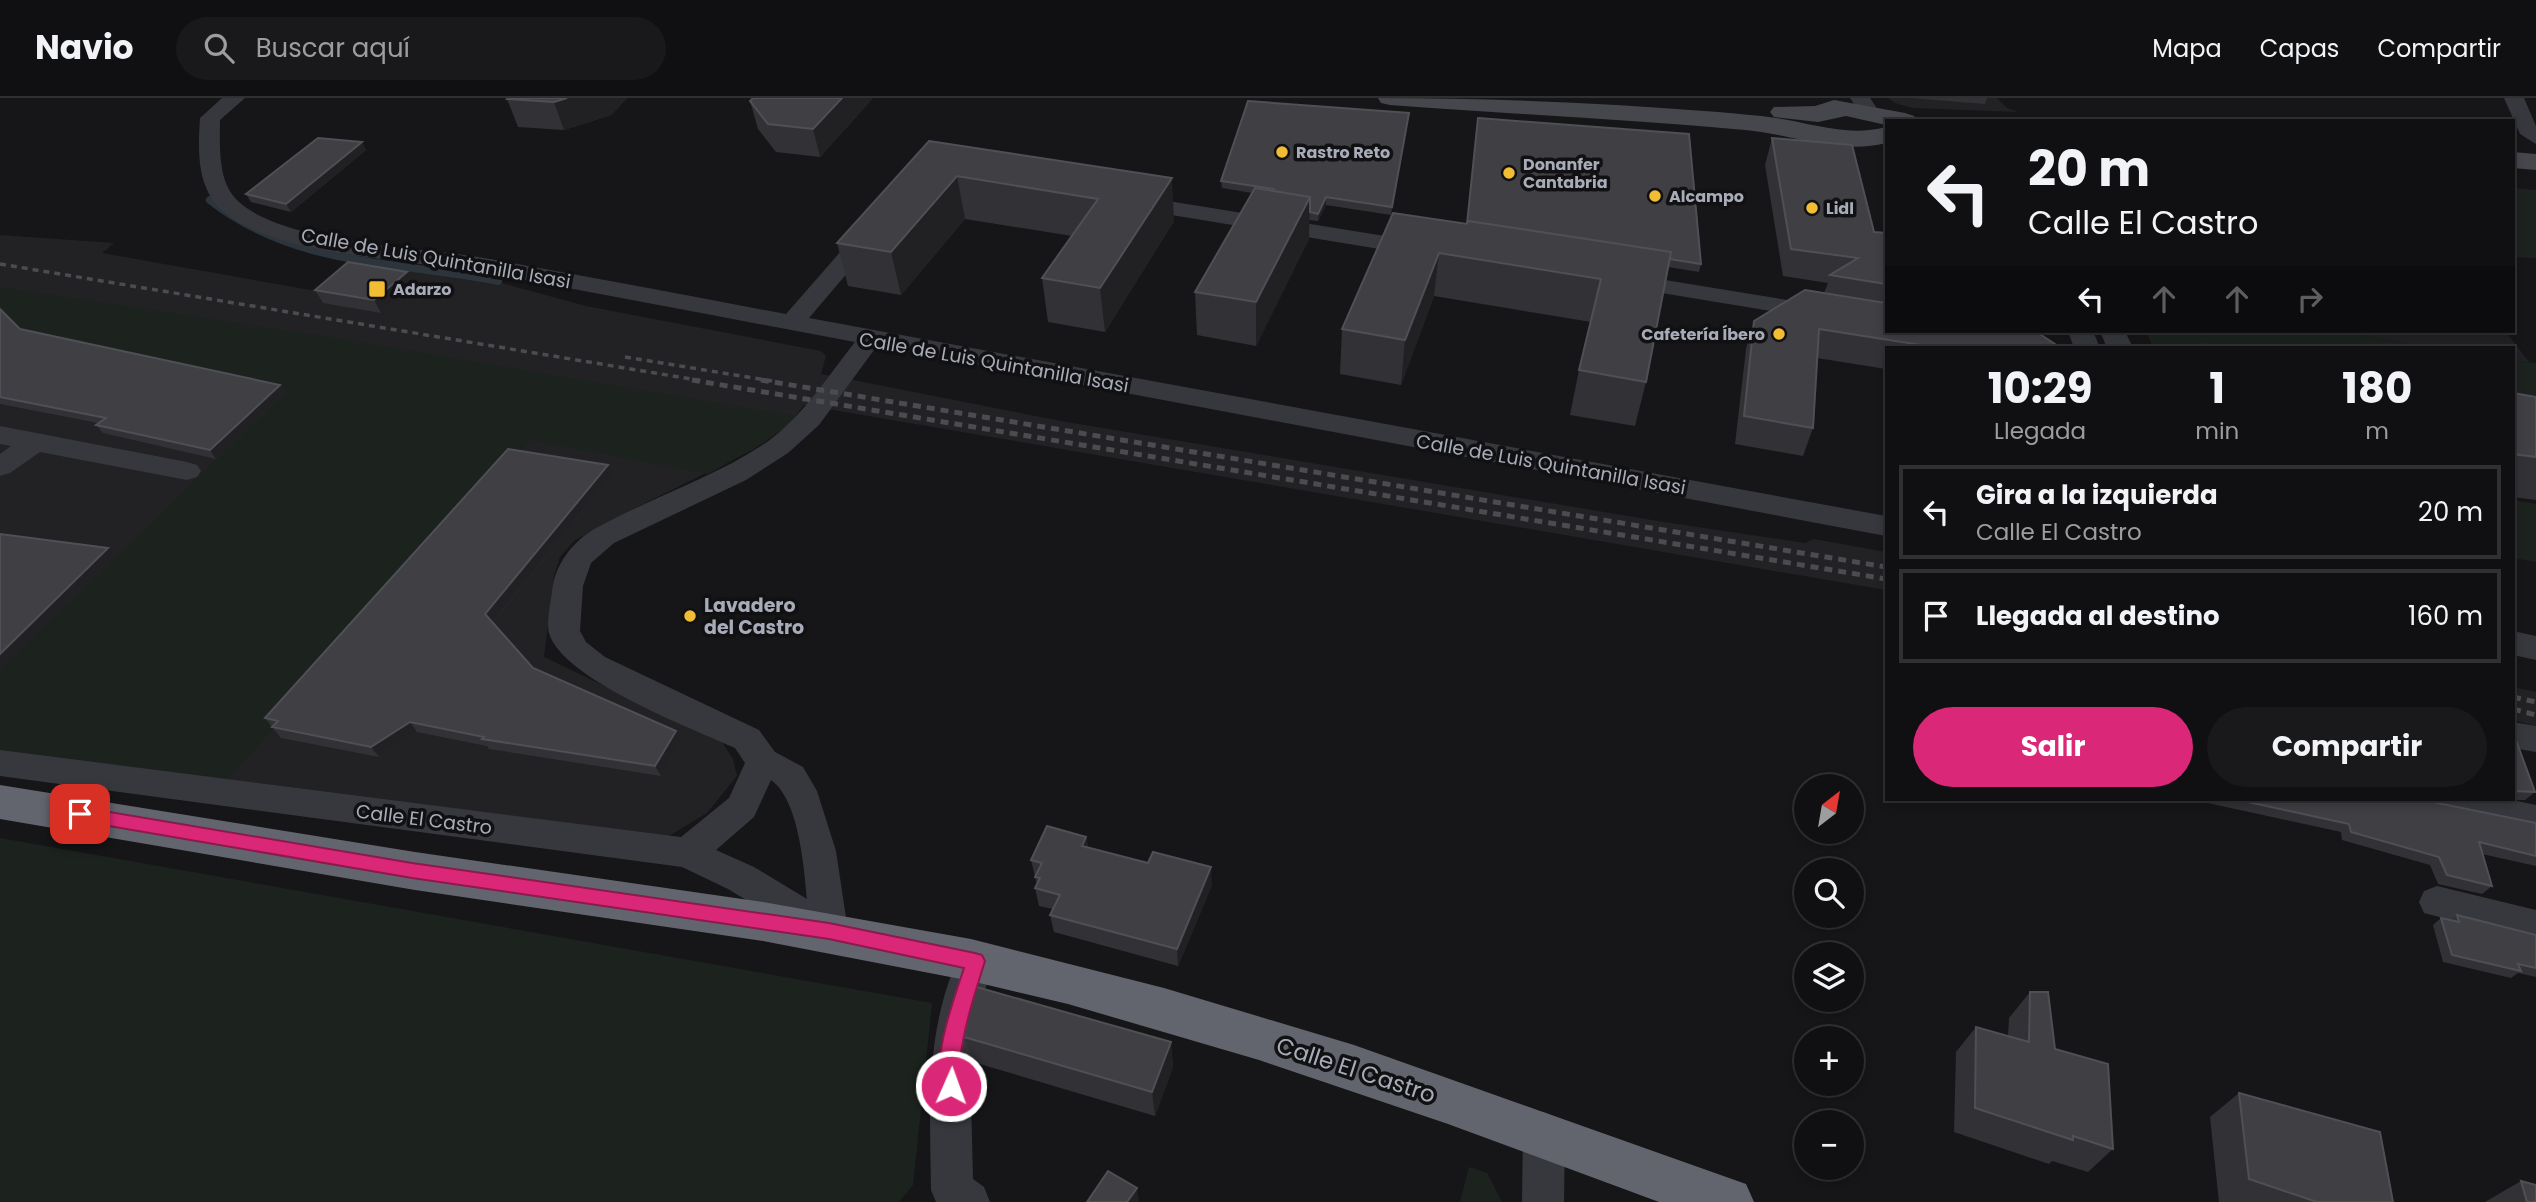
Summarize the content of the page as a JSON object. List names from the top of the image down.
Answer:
{
  "streets": {
    "highway": ["Calle El Castro"],
    "street": ["Calle de Luis Quintanilla Isasi"]
  },
  "places": {
    "other": [
      "Rastro Reto",
      "Donanfer Cantabria",
      "Alcampo",
      "Lidl",
      "Cafetería Íbero",
      "Lavadero del Castro"
    ],
    "transit": ["Adarzo"]
  },
  "north": "top right",
  "page": {
    "header": "Navio",
    "search": "Buscar aquí",
    "nav": ["Mapa", "Capas", "Compartir"],
    "turn": ["20 m", "Calle El Castro"],
    "eta": [
      "10:29",
      "Llegada",
      "1",
      "min",
      "180",
      "m"
    ],
    "list": [
      {
        "name": "Gira a la izquierda",
        "note": "Calle El Castro",
        "value": "20 m"
      },
      {
        "name": "Llegada al destino",
        "value": "160 m"
      }
    ],
    "buttons": ["Salir", "Compartir"],
    "map_buttons": ["+", "−"]
  }
}
